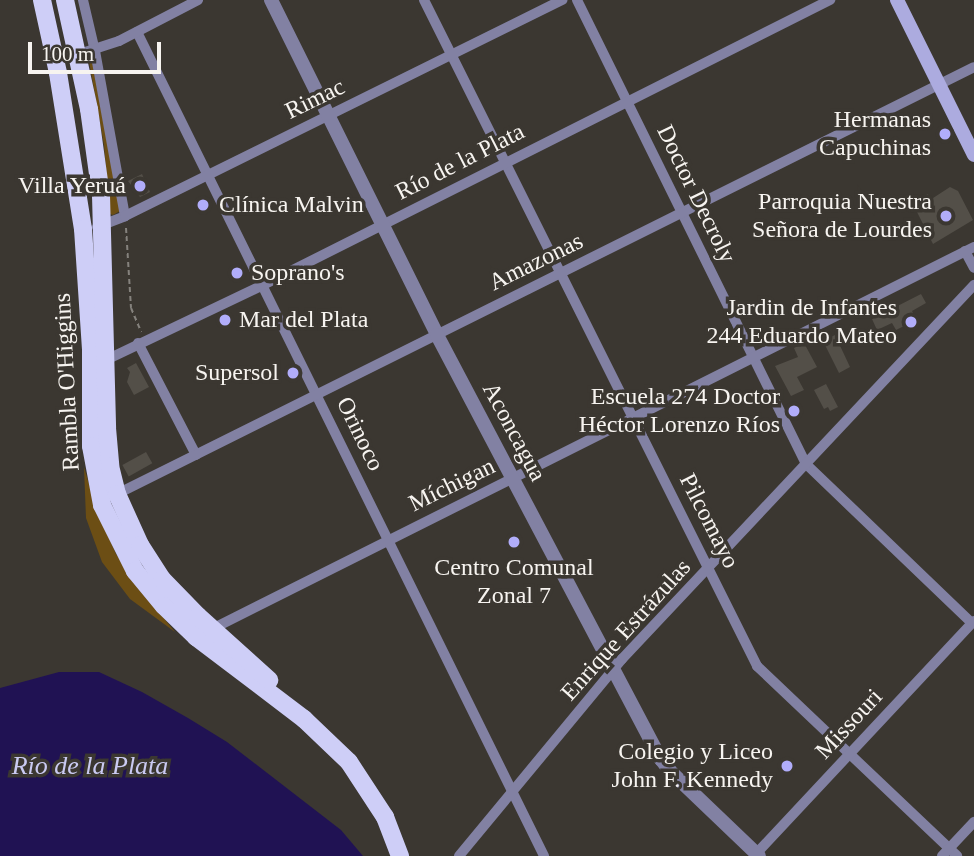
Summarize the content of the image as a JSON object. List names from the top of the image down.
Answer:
{
  "streets": {
    "main road": ["Rambla O'Higgins"],
    "street": [
      "Rimac",
      "Río de la Plata",
      "Doctor Decroly",
      "Amazonas",
      "Aconcagua",
      "Orinoco",
      "Míchigan",
      "Pilcomayo",
      "Enrique Estrázulas",
      "Missouri"
    ]
  },
  "crossings": [
    ["Rimac", "Rambla O'Higgins"],
    ["Rimac", "Aconcagua"],
    ["Rimac", "Orinoco"],
    ["Rimac", "Pilcomayo"],
    ["Río de la Plata", "Doctor Decroly"],
    ["Río de la Plata", "Rambla O'Higgins"],
    ["Río de la Plata", "Aconcagua"],
    ["Río de la Plata", "Orinoco"],
    ["Río de la Plata", "Pilcomayo"],
    ["Doctor Decroly", "Amazonas"],
    ["Doctor Decroly", "Míchigan"],
    ["Doctor Decroly", "Enrique Estrázulas"],
    ["Doctor Decroly", "Missouri"],
    ["Amazonas", "Rambla O'Higgins"],
    ["Amazonas", "Aconcagua"],
    ["Amazonas", "Orinoco"],
    ["Amazonas", "Pilcomayo"],
    ["Rambla O'Higgins", "Míchigan"],
    ["Aconcagua", "Míchigan"],
    ["Aconcagua", "Enrique Estrázulas"],
    ["Aconcagua", "Missouri"],
    ["Orinoco", "Míchigan"],
    ["Orinoco", "Enrique Estrázulas"],
    ["Míchigan", "Pilcomayo"],
    ["Pilcomayo", "Enrique Estrázulas"],
    ["Pilcomayo", "Missouri"]
  ],
  "water": ["Río de la Plata"],
  "places": [
    "Hermanas Capuchinas",
    "Villa Yeruá",
    "Clínica Malvin",
    "Parroquia Nuestra Señora de Lourdes",
    "Soprano's",
    "Mar del Plata",
    "Jardin de Infantes 244 Eduardo Mateo",
    "Supersol",
    "Escuela 274 Doctor Héctor Lorenzo Ríos",
    "Centro Comunal Zonal 7",
    "Colegio y Liceo John F. Kennedy"
  ],
  "scale_bar": "100 m"
}
